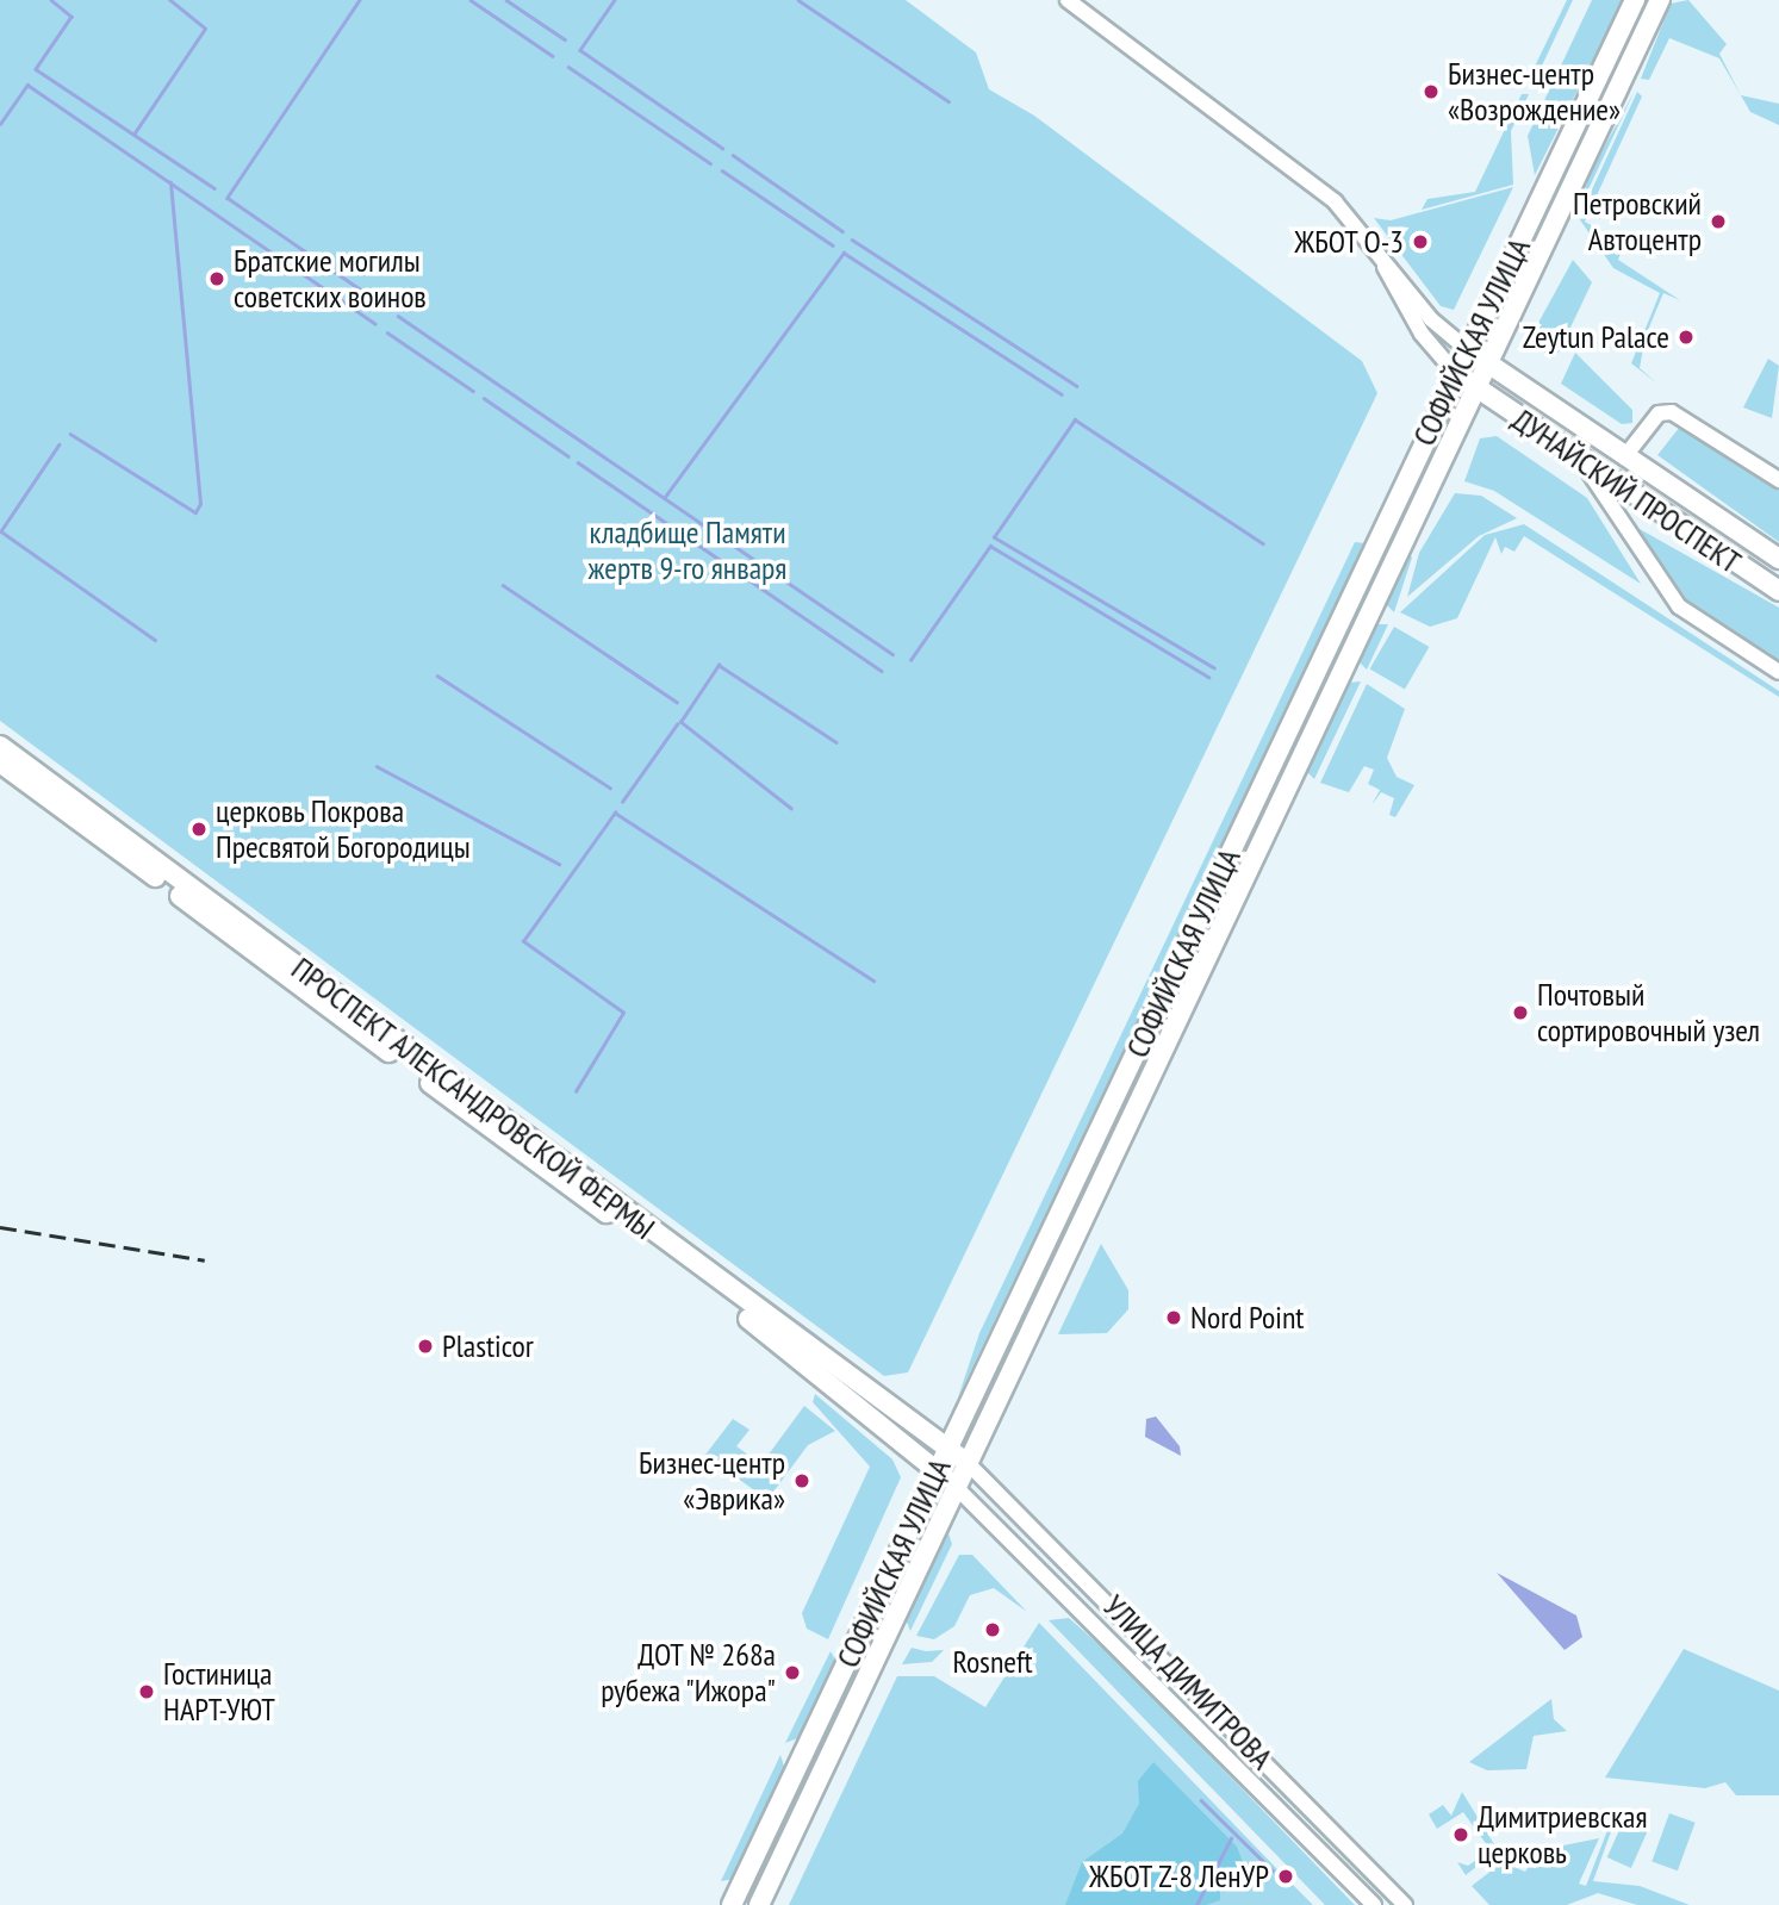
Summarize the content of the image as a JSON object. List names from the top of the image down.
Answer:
{
  "streets": {
    "main road": ["СОФИЙСКАЯ УЛИЦА", "ДУНАЙСКИЙ ПРОСПЕКТ", "ПРОСПЕКТ АЛЕКСАНДРОВСКОЙ ФЕРМЫ"],
    "street": ["УЛИЦА ДИМИТРОВА"]
  },
  "crossings": [
    ["СОФИЙСКАЯ УЛИЦА", "ДУНАЙСКИЙ ПРОСПЕКТ"],
    ["СОФИЙСКАЯ УЛИЦА", "ПРОСПЕКТ АЛЕКСАНДРОВСКОЙ ФЕРМЫ"],
    ["СОФИЙСКАЯ УЛИЦА", "УЛИЦА ДИМИТРОВА"],
    ["ПРОСПЕКТ АЛЕКСАНДРОВСКОЙ ФЕРМЫ", "УЛИЦА ДИМИТРОВА"]
  ],
  "parks": ["кладбище Памяти жертв 9-го января"],
  "places": [
    "Бизнес-центр «Возрождение»",
    "Петровский Автоцентр",
    "ЖБОТ О-3",
    "Братские могилы советских воинов",
    "Zeytun Palace",
    "церковь Покрова Пресвятой Богородицы",
    "Почтовый сортировочный узел",
    "Nord Point",
    "Plasticor",
    "Бизнес-центр «Эврика»",
    "Rosneft",
    "ДОТ № 268а рубежа \"Ижора\"",
    "Гостиница НАРТ-УЮТ",
    "Димитриевская церковь",
    "ЖБОТ Z-8 ЛенУР"
  ]
}
